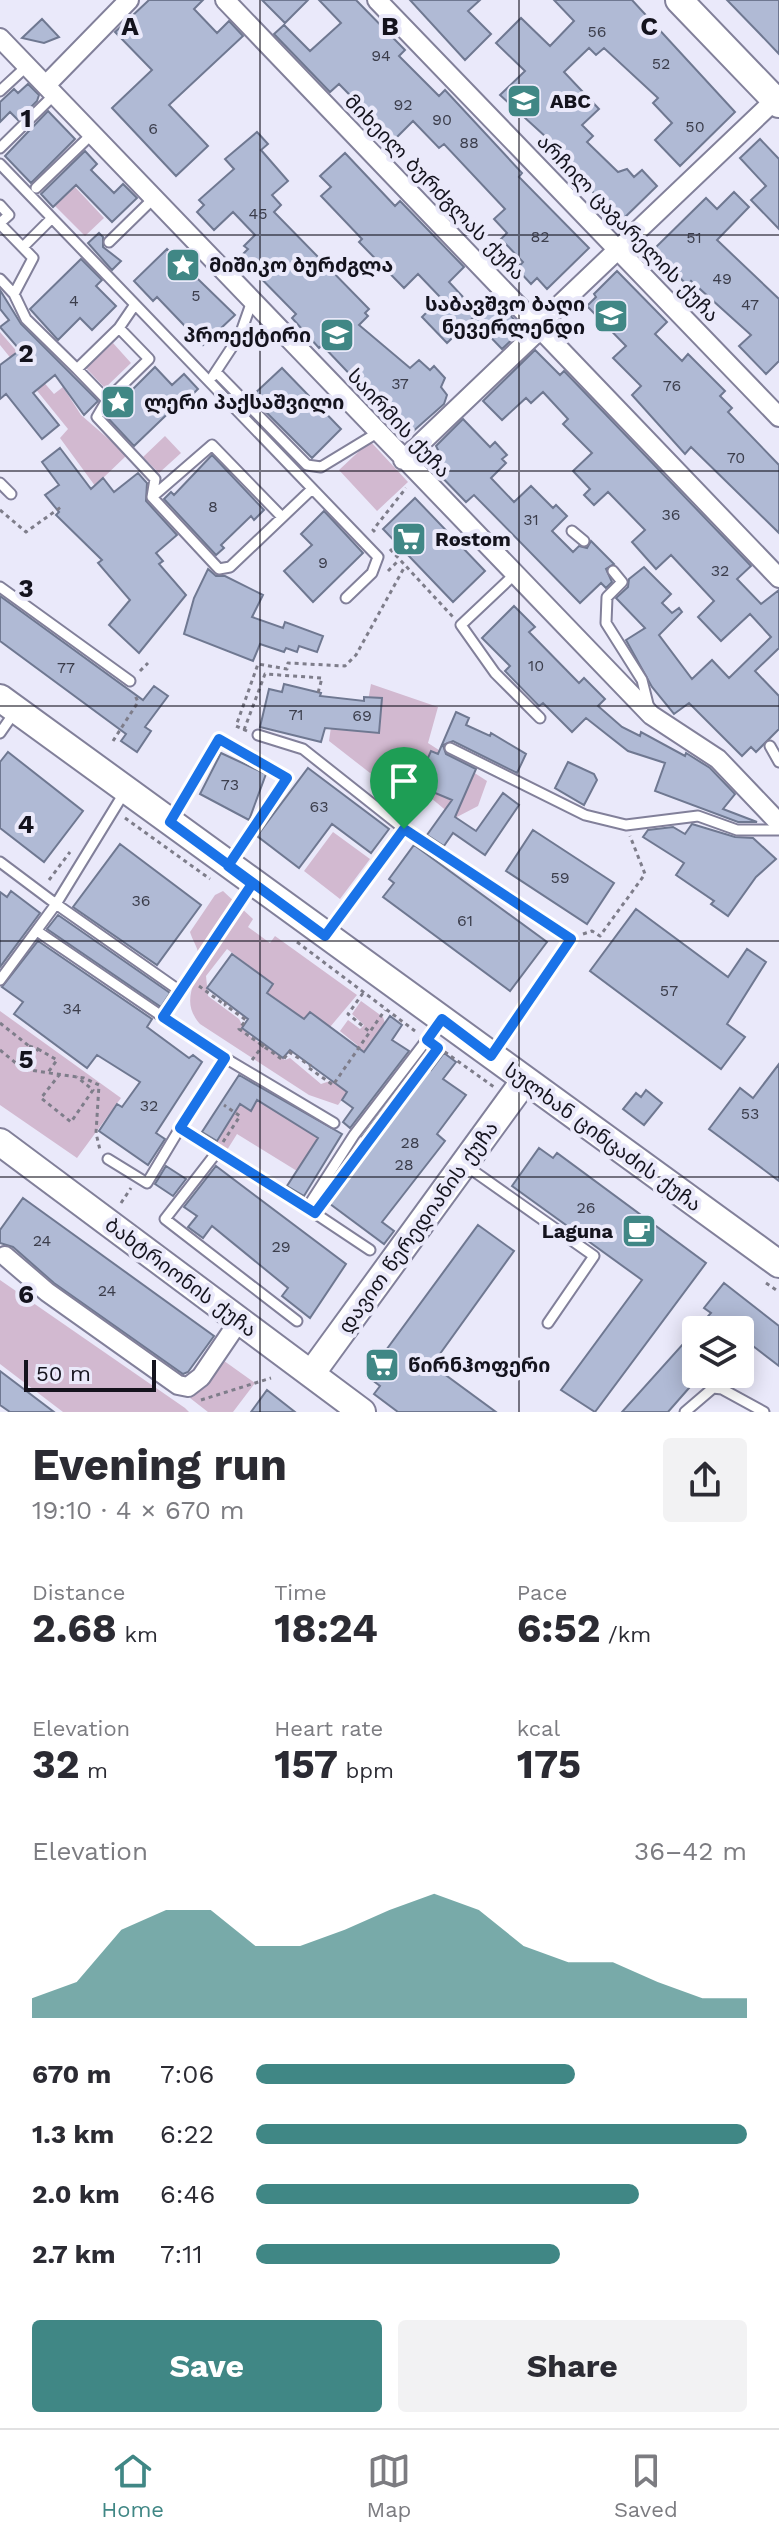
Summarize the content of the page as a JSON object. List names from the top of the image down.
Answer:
{
  "streets": {
    "main road": ["სულხან ცინცაძის ქუჩა", "დავით წერედიანის ქუჩა", "ბახტრიონის ქუჩა"],
    "street": ["მიხეილ ბურძგლას ქუჩა", "არჩილ ცაგარელის ქუჩა", "საირმის ქუჩა"]
  },
  "crossings": [
    ["სულხან ცინცაძის ქუჩა", "დავით წერედიანის ქუჩა"],
    ["დავით წერედიანის ქუჩა", "ბახტრიონის ქუჩა"]
  ],
  "places": {
    "school or university": ["ABC", "საბავშვო ბაღი ნევერლენდი", "პროექტირი"],
    "place": ["მიშიკო ბურძგლა", "ლერი პაქსაშვილი"],
    "supermarket": ["Rostom", "წირნჰოფერი"],
    "cafe": ["Laguna"]
  },
  "house_numbers": [
    "56",
    "94",
    "52",
    "92",
    "90",
    "50",
    "6",
    "88",
    "45",
    "82",
    "51",
    "49",
    "5",
    "4",
    "47",
    "37",
    "76",
    "70",
    "8",
    "36",
    "31",
    "9",
    "32",
    "10",
    "77",
    "71",
    "69",
    "73",
    "63",
    "59",
    "36",
    "61",
    "57",
    "34",
    "32",
    "53",
    "28",
    "28",
    "26",
    "24",
    "29",
    "24"
  ],
  "scale_bar": "50 m",
  "page": {
    "scale": "50 m",
    "heading": ["Evening run", "19:10 · 4 × 670 m"],
    "stats": [
      ["Distance", "2.68 km"],
      ["Time", "18:24"],
      ["Pace", "6:52 /km"],
      ["Elevation", "32 m"],
      ["Heart rate", "157 bpm"],
      ["kcal", "175"]
    ],
    "chart": ["Elevation", "36–42 m"],
    "list": [
      {
        "name": "670 m",
        "note": "7:06"
      },
      {
        "name": "1.3 km",
        "note": "6:22"
      },
      {
        "name": "2.0 km",
        "note": "6:46"
      },
      {
        "name": "2.7 km",
        "note": "7:11"
      }
    ],
    "buttons": ["Save", "Share"],
    "tabs": ["Home", "Map", "Saved"]
  },
  "grid": {
    "columns": ["A", "B", "C"],
    "rows": [
      "1",
      "2",
      "3",
      "4",
      "5",
      "6"
    ]
  }
}
